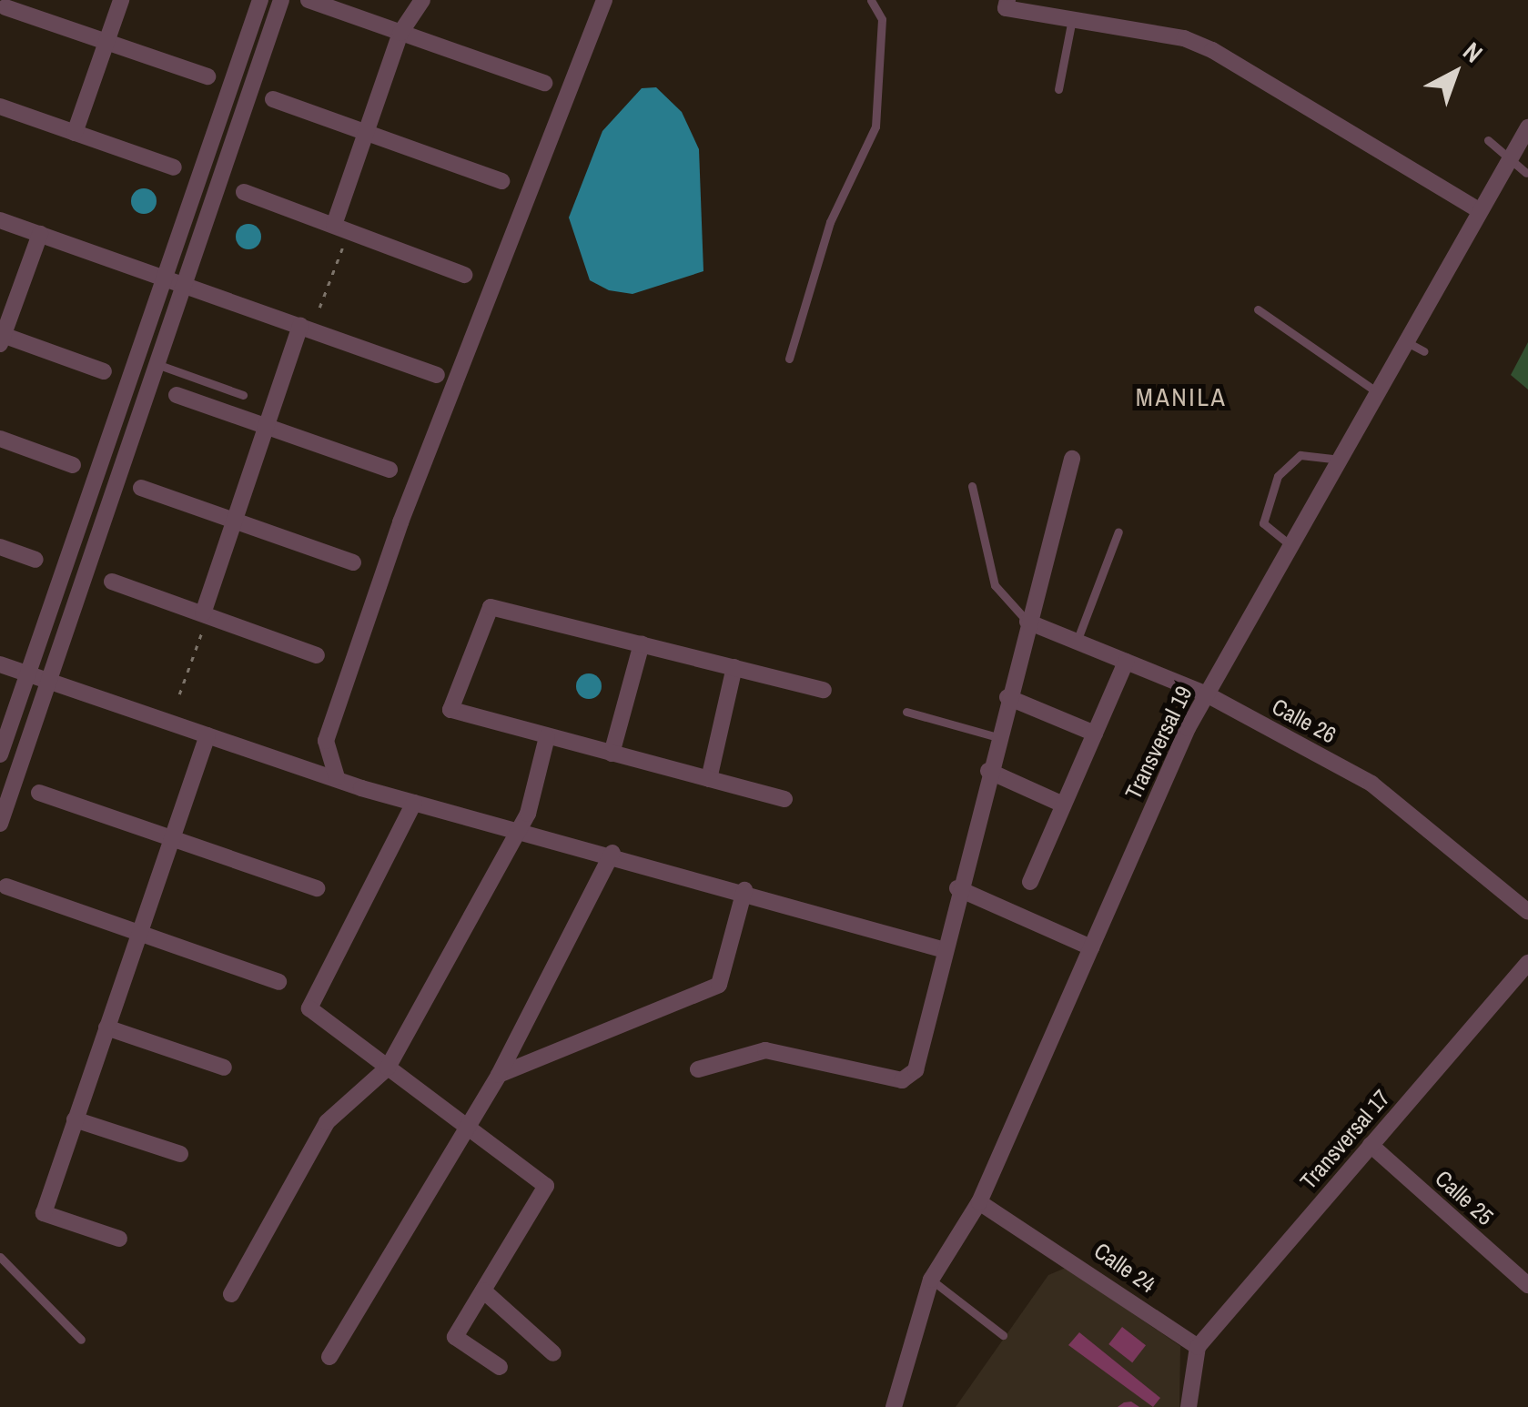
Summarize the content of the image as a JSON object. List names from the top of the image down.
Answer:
{
  "streets": {
    "street": [
      "Calle 26",
      "Transversal 19",
      "Transversal 17",
      "Calle 25",
      "Calle 24"
    ]
  },
  "crossings": [
    ["Calle 26", "Transversal 19"],
    ["Transversal 19", "Calle 24"],
    ["Transversal 17", "Calle 25"],
    ["Transversal 17", "Calle 24"]
  ],
  "districts": ["MANILA"],
  "north": "top right"
}
